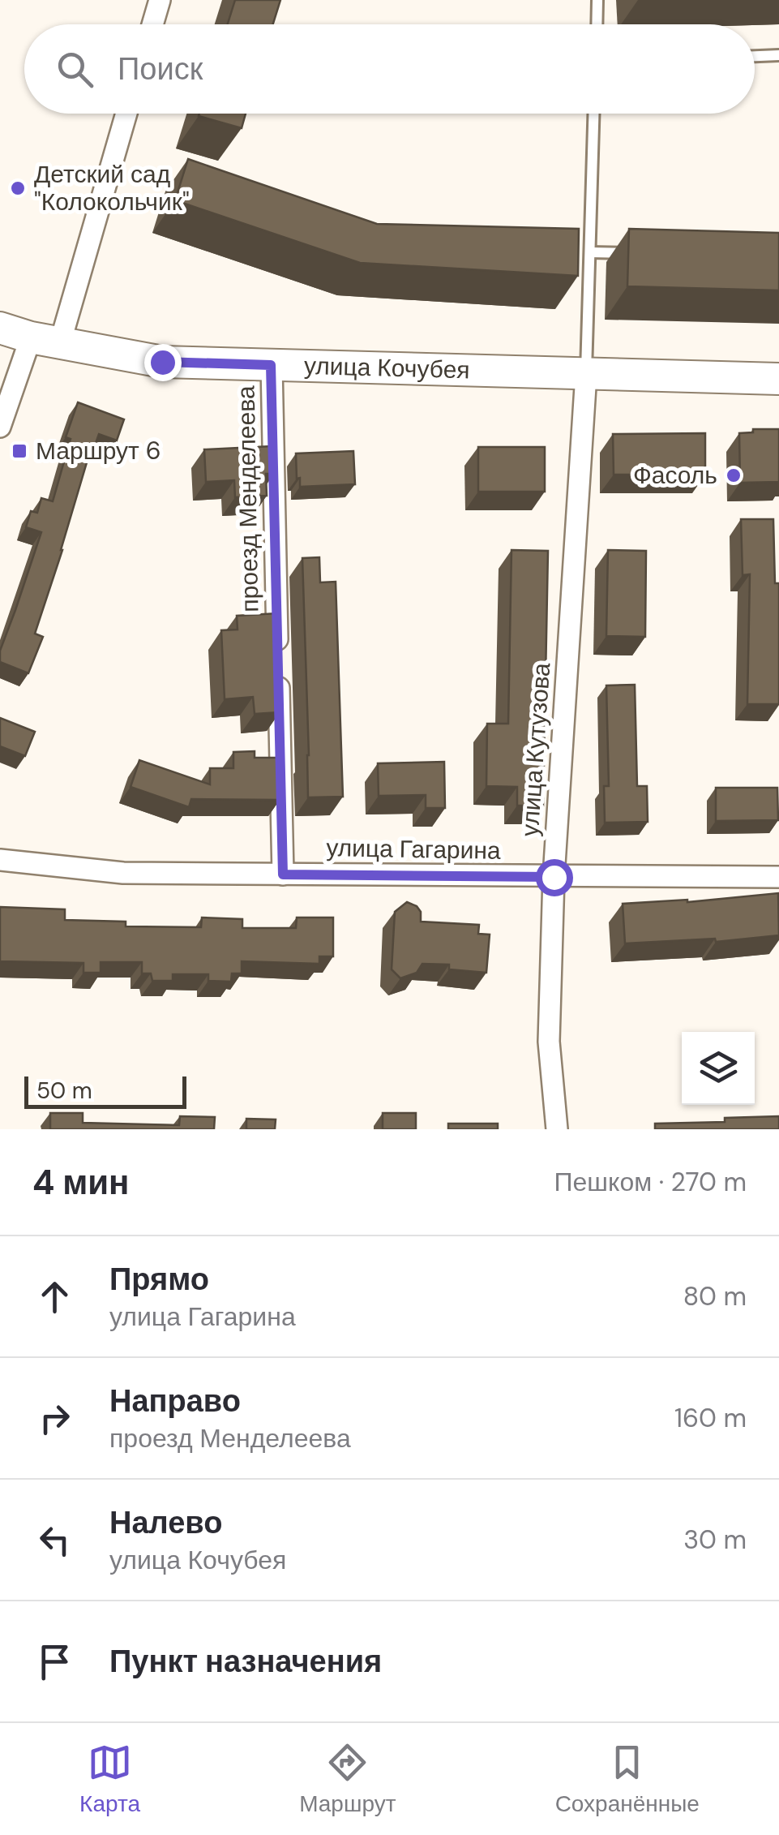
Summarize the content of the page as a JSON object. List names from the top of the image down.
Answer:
{
  "streets": {
    "main road": ["улица Кочубея"],
    "street": ["проезд Менделеева", "улица Кутузова", "улица Гагарина"]
  },
  "crossings": [
    ["улица Кочубея", "проезд Менделеева"],
    ["улица Кочубея", "улица Кутузова"],
    ["проезд Менделеева", "улица Гагарина"],
    ["улица Кутузова", "улица Гагарина"]
  ],
  "places": {
    "other": ["Детский сад \"Колокольчик\"", "Фасоль"],
    "transit": ["Маршрут 6"]
  },
  "scale_bar": "50 m",
  "page": {
    "search": "Поиск",
    "scale": "50 m",
    "heading": ["4 мин", "Пешком · 270 m"],
    "list": [
      ["Прямо", "улица Гагарина", "80 m"],
      ["Направо", "проезд Менделеева", "160 m"],
      ["Налево", "улица Кочубея", "30 m"],
      "Пункт назначения"
    ],
    "nav": ["Карта", "Маршрут", "Сохранённые"]
  }
}
